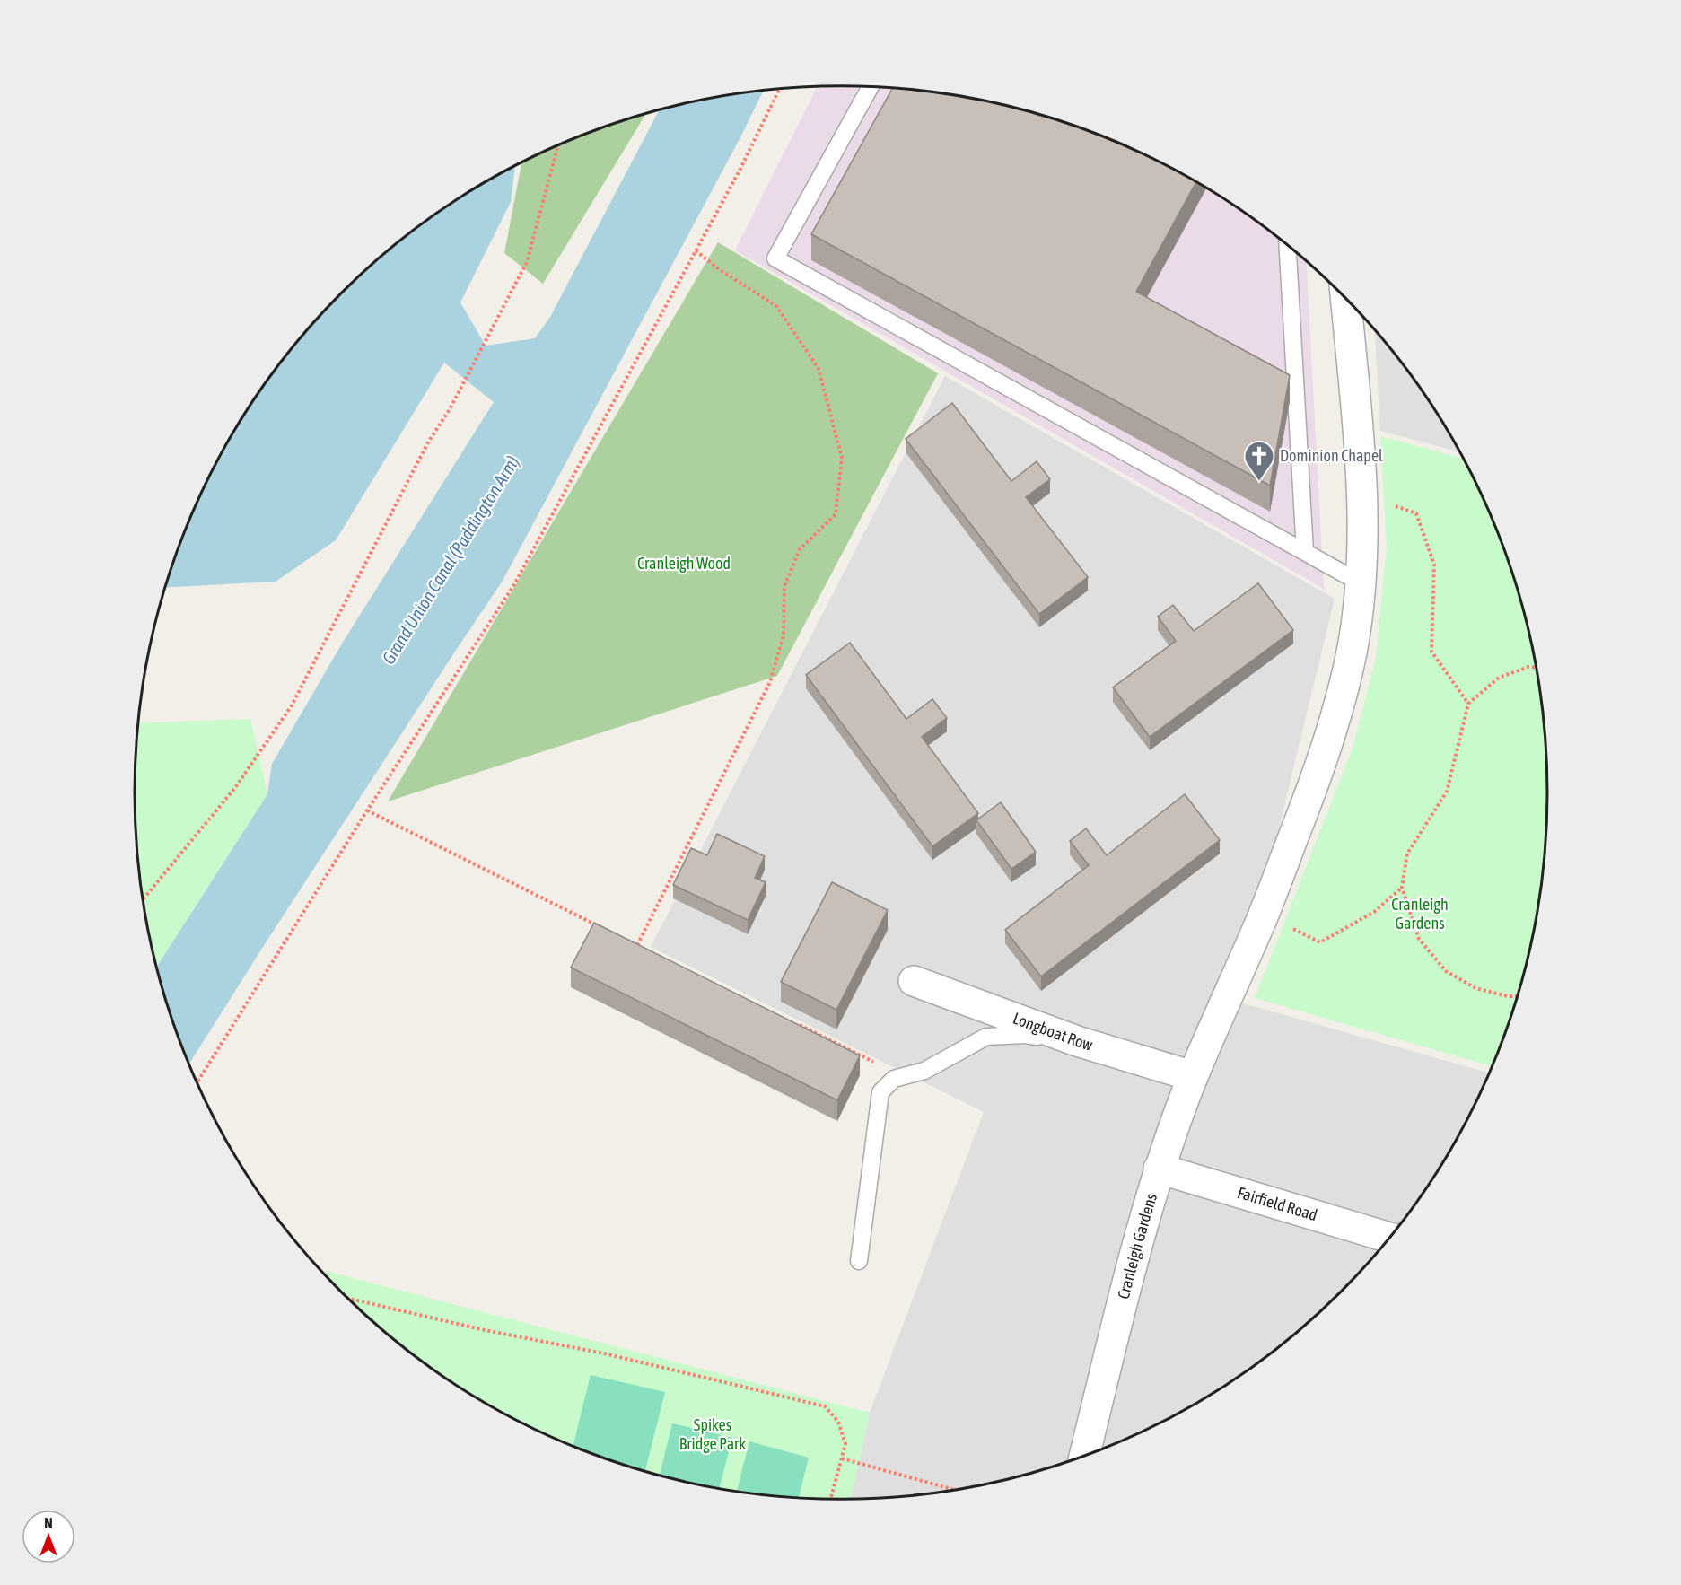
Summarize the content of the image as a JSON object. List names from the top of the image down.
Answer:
{
  "streets": {
    "street": ["Longboat Row", "Fairfield Road", "Cranleigh Gardens"]
  },
  "crossings": [
    ["Longboat Row", "Cranleigh Gardens"],
    ["Fairfield Road", "Cranleigh Gardens"]
  ],
  "water": ["Grand Union Canal (Paddington Arm)"],
  "parks": ["Cranleigh Wood", "Cranleigh Gardens", "Spikes Bridge Park"],
  "places": {
    "church": ["Dominion Chapel"]
  },
  "north": "top"
}
